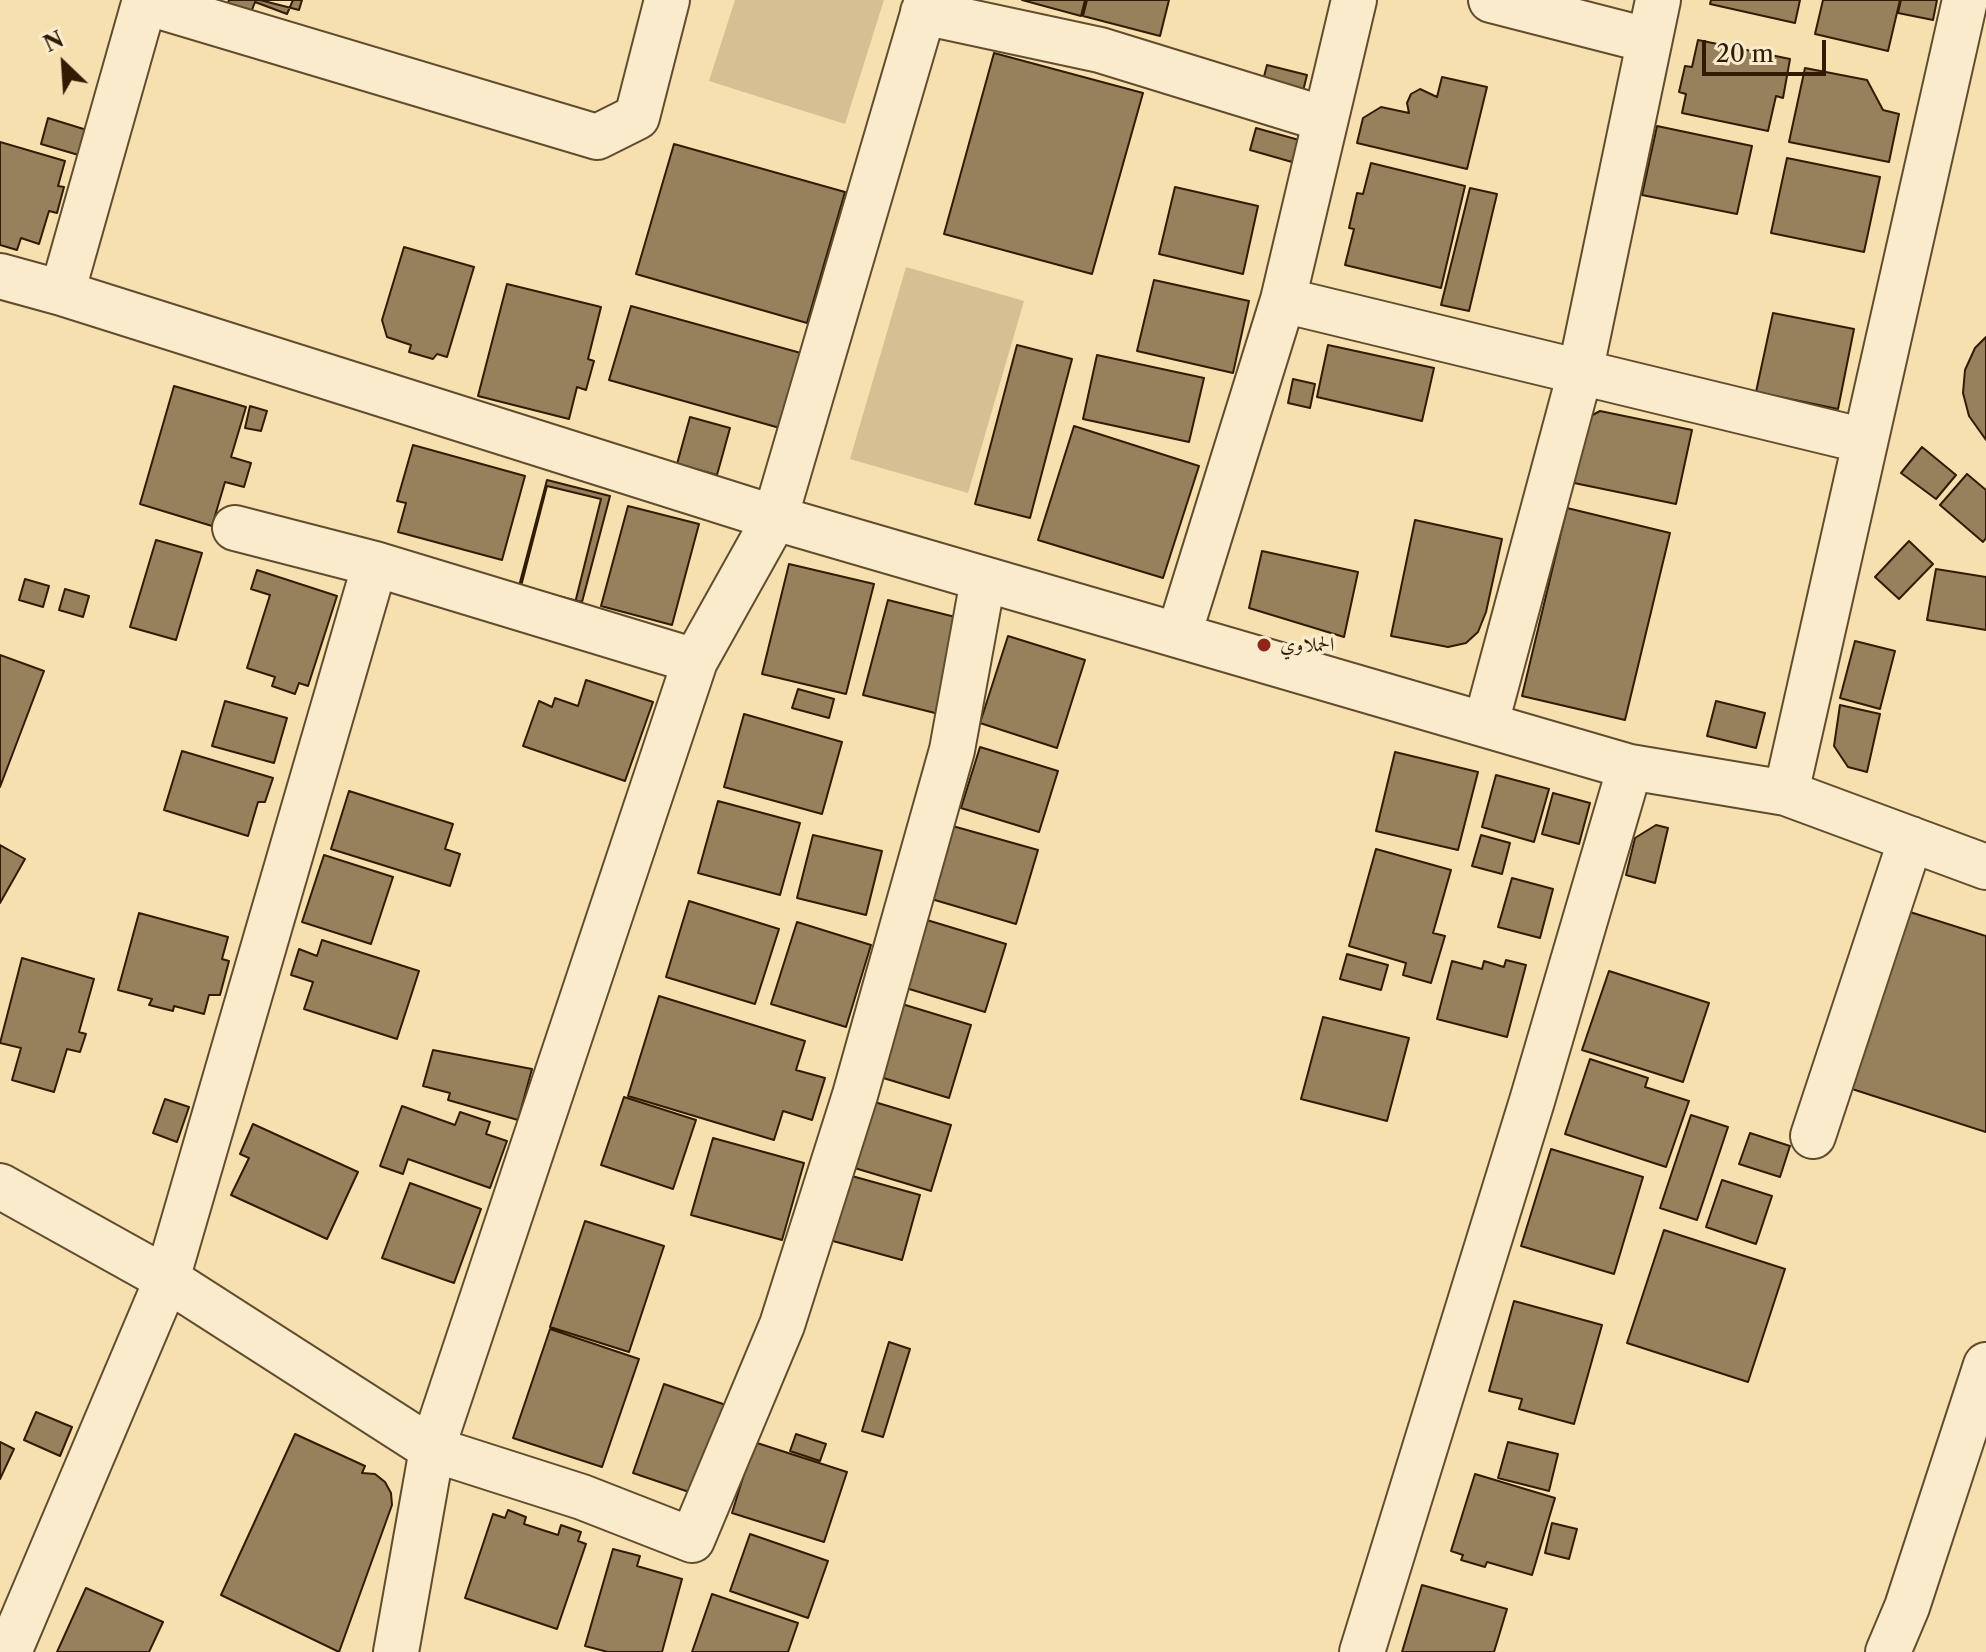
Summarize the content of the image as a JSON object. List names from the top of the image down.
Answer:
{
  "places": ["الحملاوي"],
  "scale_bar": "20 m",
  "north": "top left"
}
